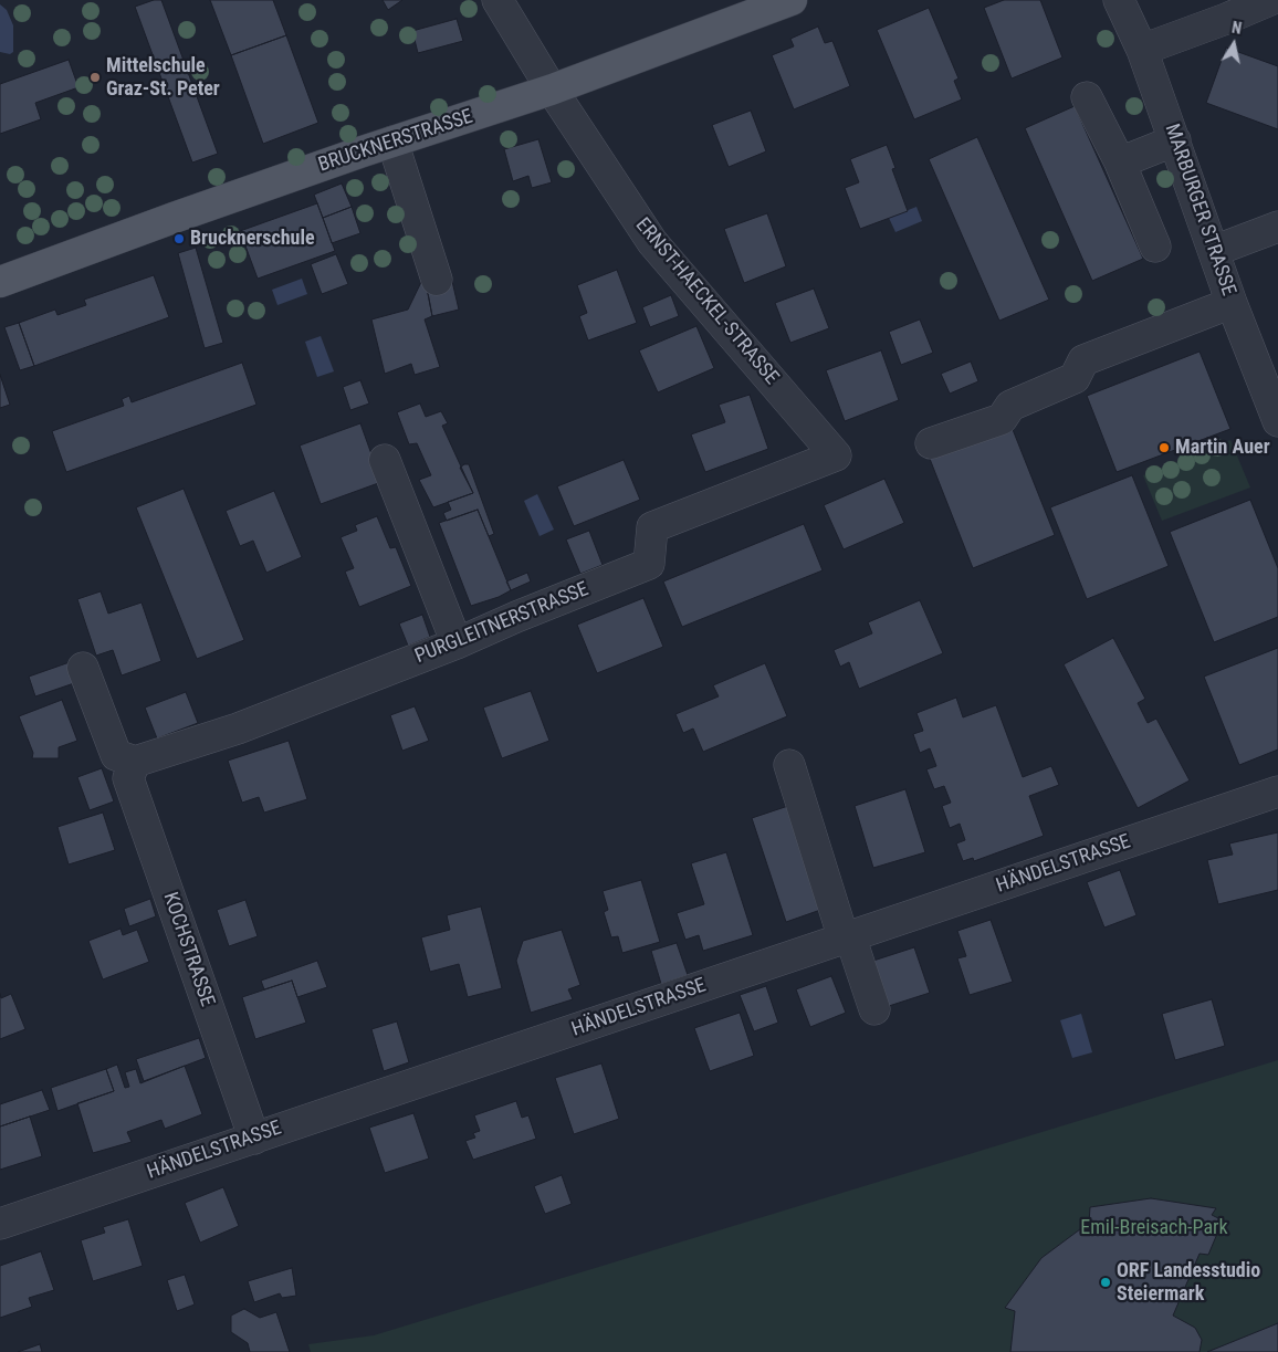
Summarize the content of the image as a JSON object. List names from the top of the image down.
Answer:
{
  "streets": {
    "main road": ["BRUCKNERSTRASSE"],
    "street": [
      "MARBURGER STRASSE",
      "ERNST-HAECKEL-STRASSE",
      "PURGLEITNERSTRASSE",
      "HÄNDELSTRASSE",
      "KOCHSTRASSE"
    ]
  },
  "crossings": [
    ["BRUCKNERSTRASSE", "ERNST-HAECKEL-STRASSE"],
    ["ERNST-HAECKEL-STRASSE", "PURGLEITNERSTRASSE"],
    ["PURGLEITNERSTRASSE", "KOCHSTRASSE"],
    ["HÄNDELSTRASSE", "KOCHSTRASSE"]
  ],
  "parks": ["Emil-Breisach-Park"],
  "places": [
    "Mittelschule Graz-St. Peter",
    "Brucknerschule",
    "Martin Auer",
    "ORF Landesstudio Steiermark"
  ],
  "north": "top"
}
